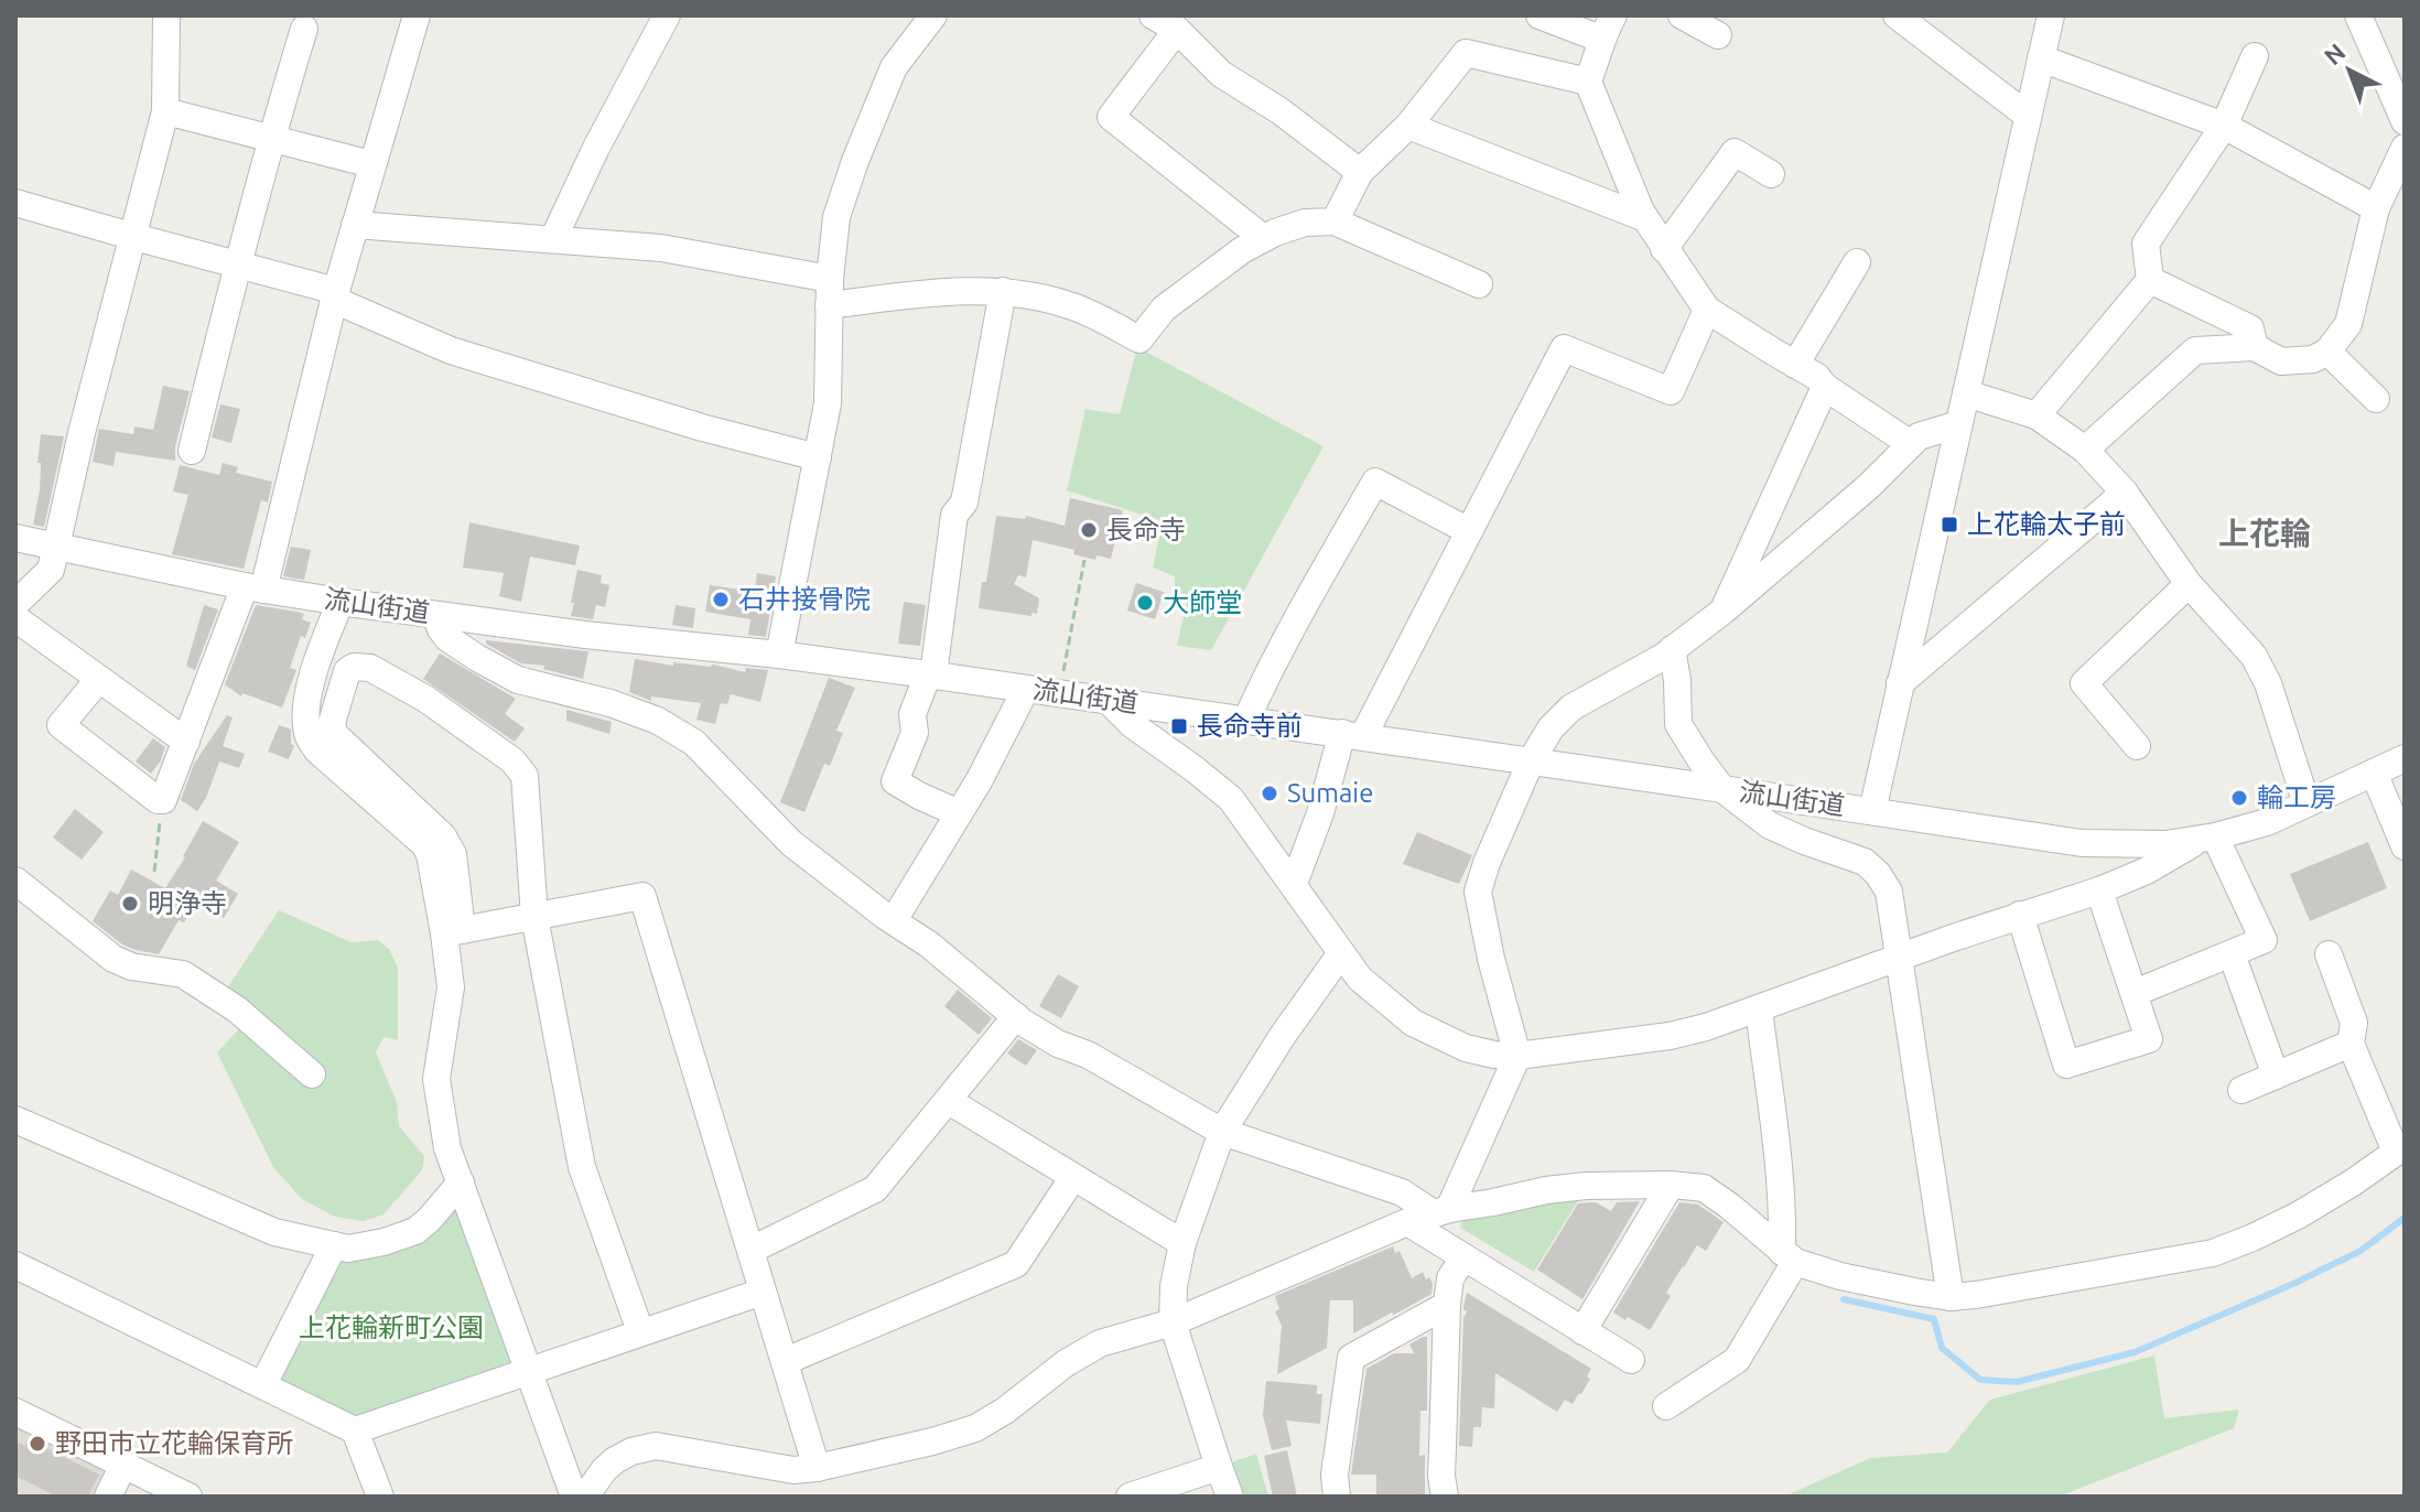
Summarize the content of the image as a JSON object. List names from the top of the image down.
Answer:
{
  "streets": {
    "street": ["流山街道"]
  },
  "districts": ["上花輪"],
  "parks": ["上花輪新町公園"],
  "places": {
    "transit": ["上花輪太子前", "長命寺前"],
    "other": [
      "長命寺",
      "石井接骨院",
      "大師堂",
      "Sumaie",
      "輪工房",
      "明浄寺",
      "野田市立花輪保育所"
    ]
  },
  "north": "top left"
}
